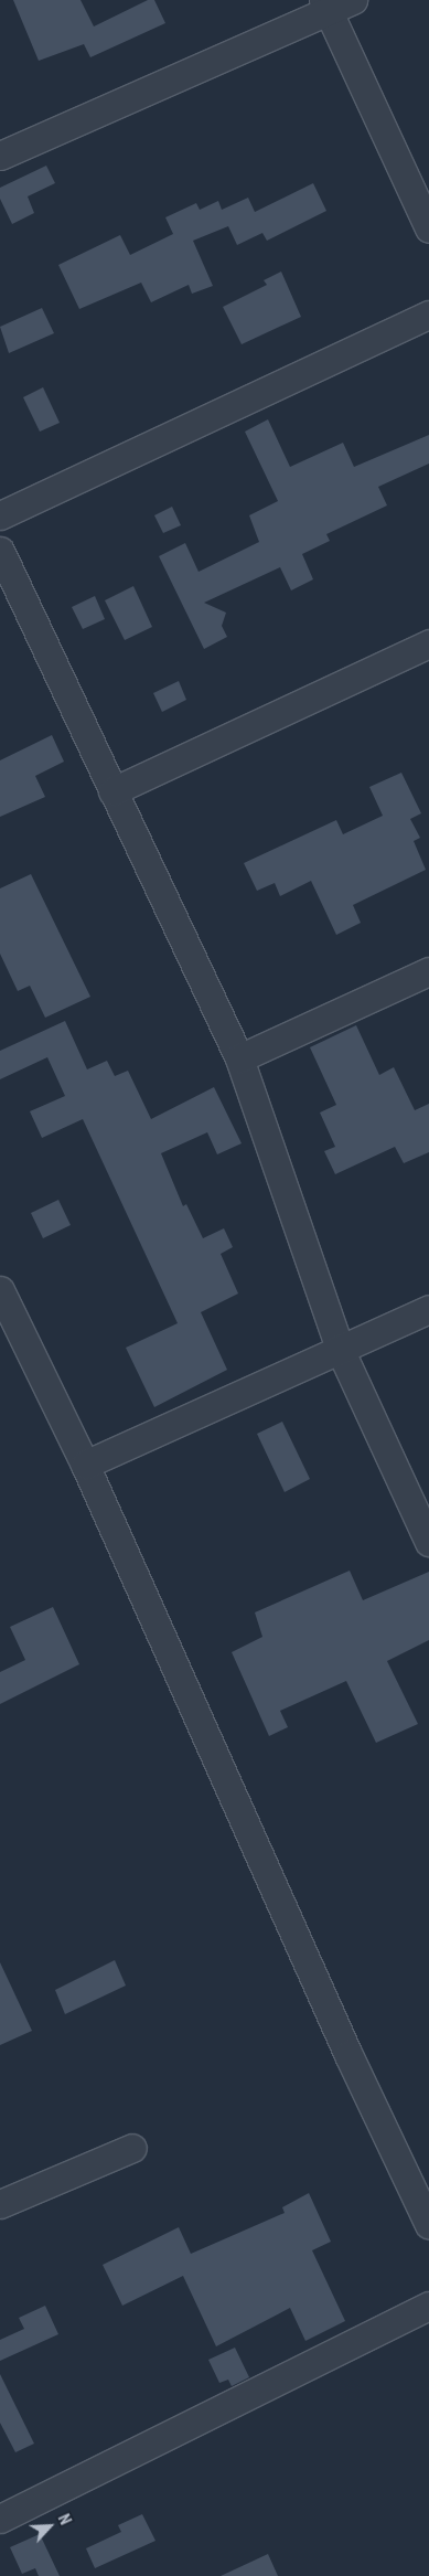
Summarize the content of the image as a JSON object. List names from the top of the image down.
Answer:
{
  "north": "top right"
}
